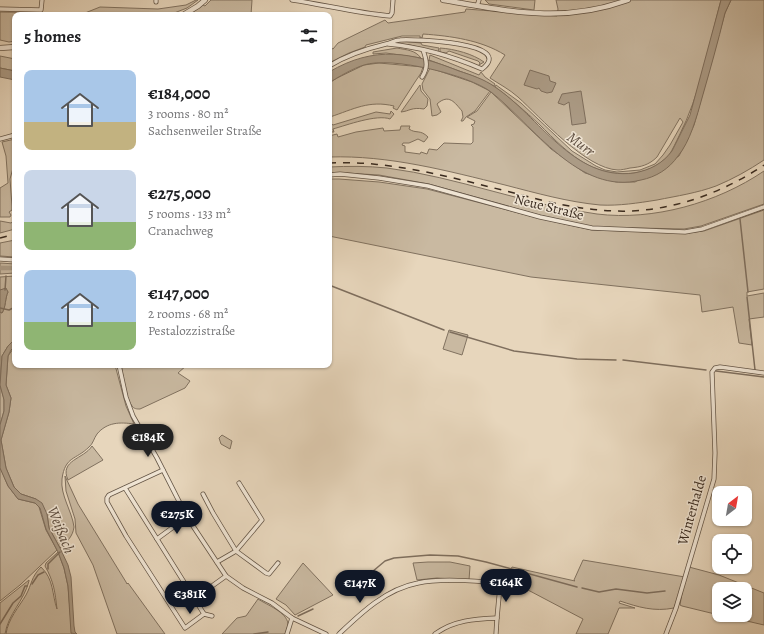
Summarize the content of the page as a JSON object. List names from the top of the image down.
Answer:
{
  "streets": {
    "street": ["Neue Straße", "Winterhalde"]
  },
  "water": ["Murr", "Weißach"],
  "north": "top right",
  "page": {
    "heading": "5 homes",
    "list": [
      {
        "name": "€184,000",
        "note": "3 rooms · 80 m² · Sachsenweiler Straße"
      },
      {
        "name": "€275,000",
        "note": "5 rooms · 133 m² · Cranachweg"
      },
      {
        "name": "€147,000",
        "note": "2 rooms · 68 m² · Pestalozzistraße"
      }
    ],
    "price": [
      "€184K",
      "€275K",
      "€164K",
      "€147K",
      "€381K"
    ]
  }
}
